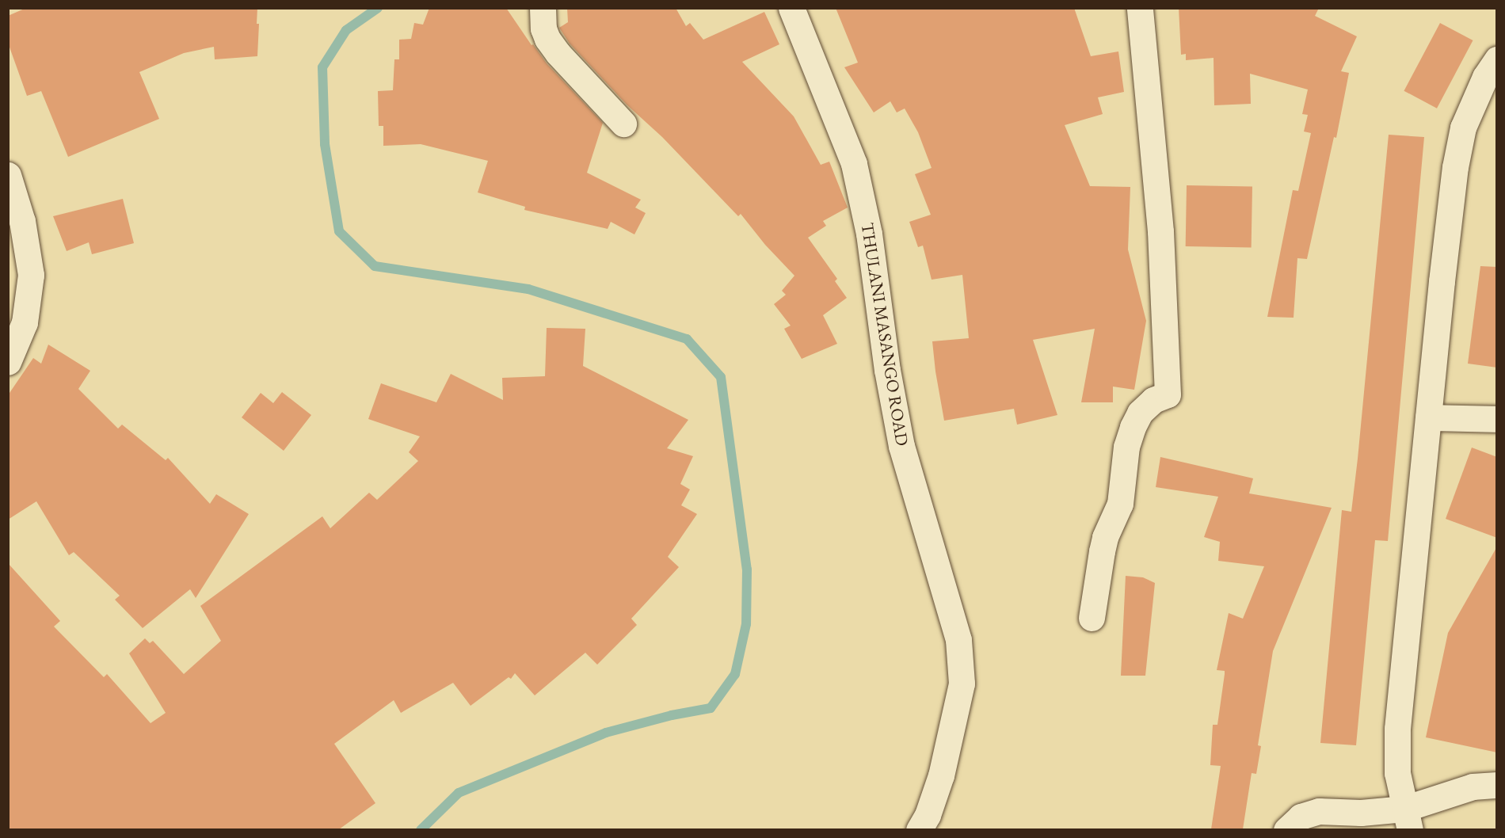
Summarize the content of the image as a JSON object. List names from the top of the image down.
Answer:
{
  "streets": {
    "street": ["THULANI MASANGO ROAD"]
  }
}
